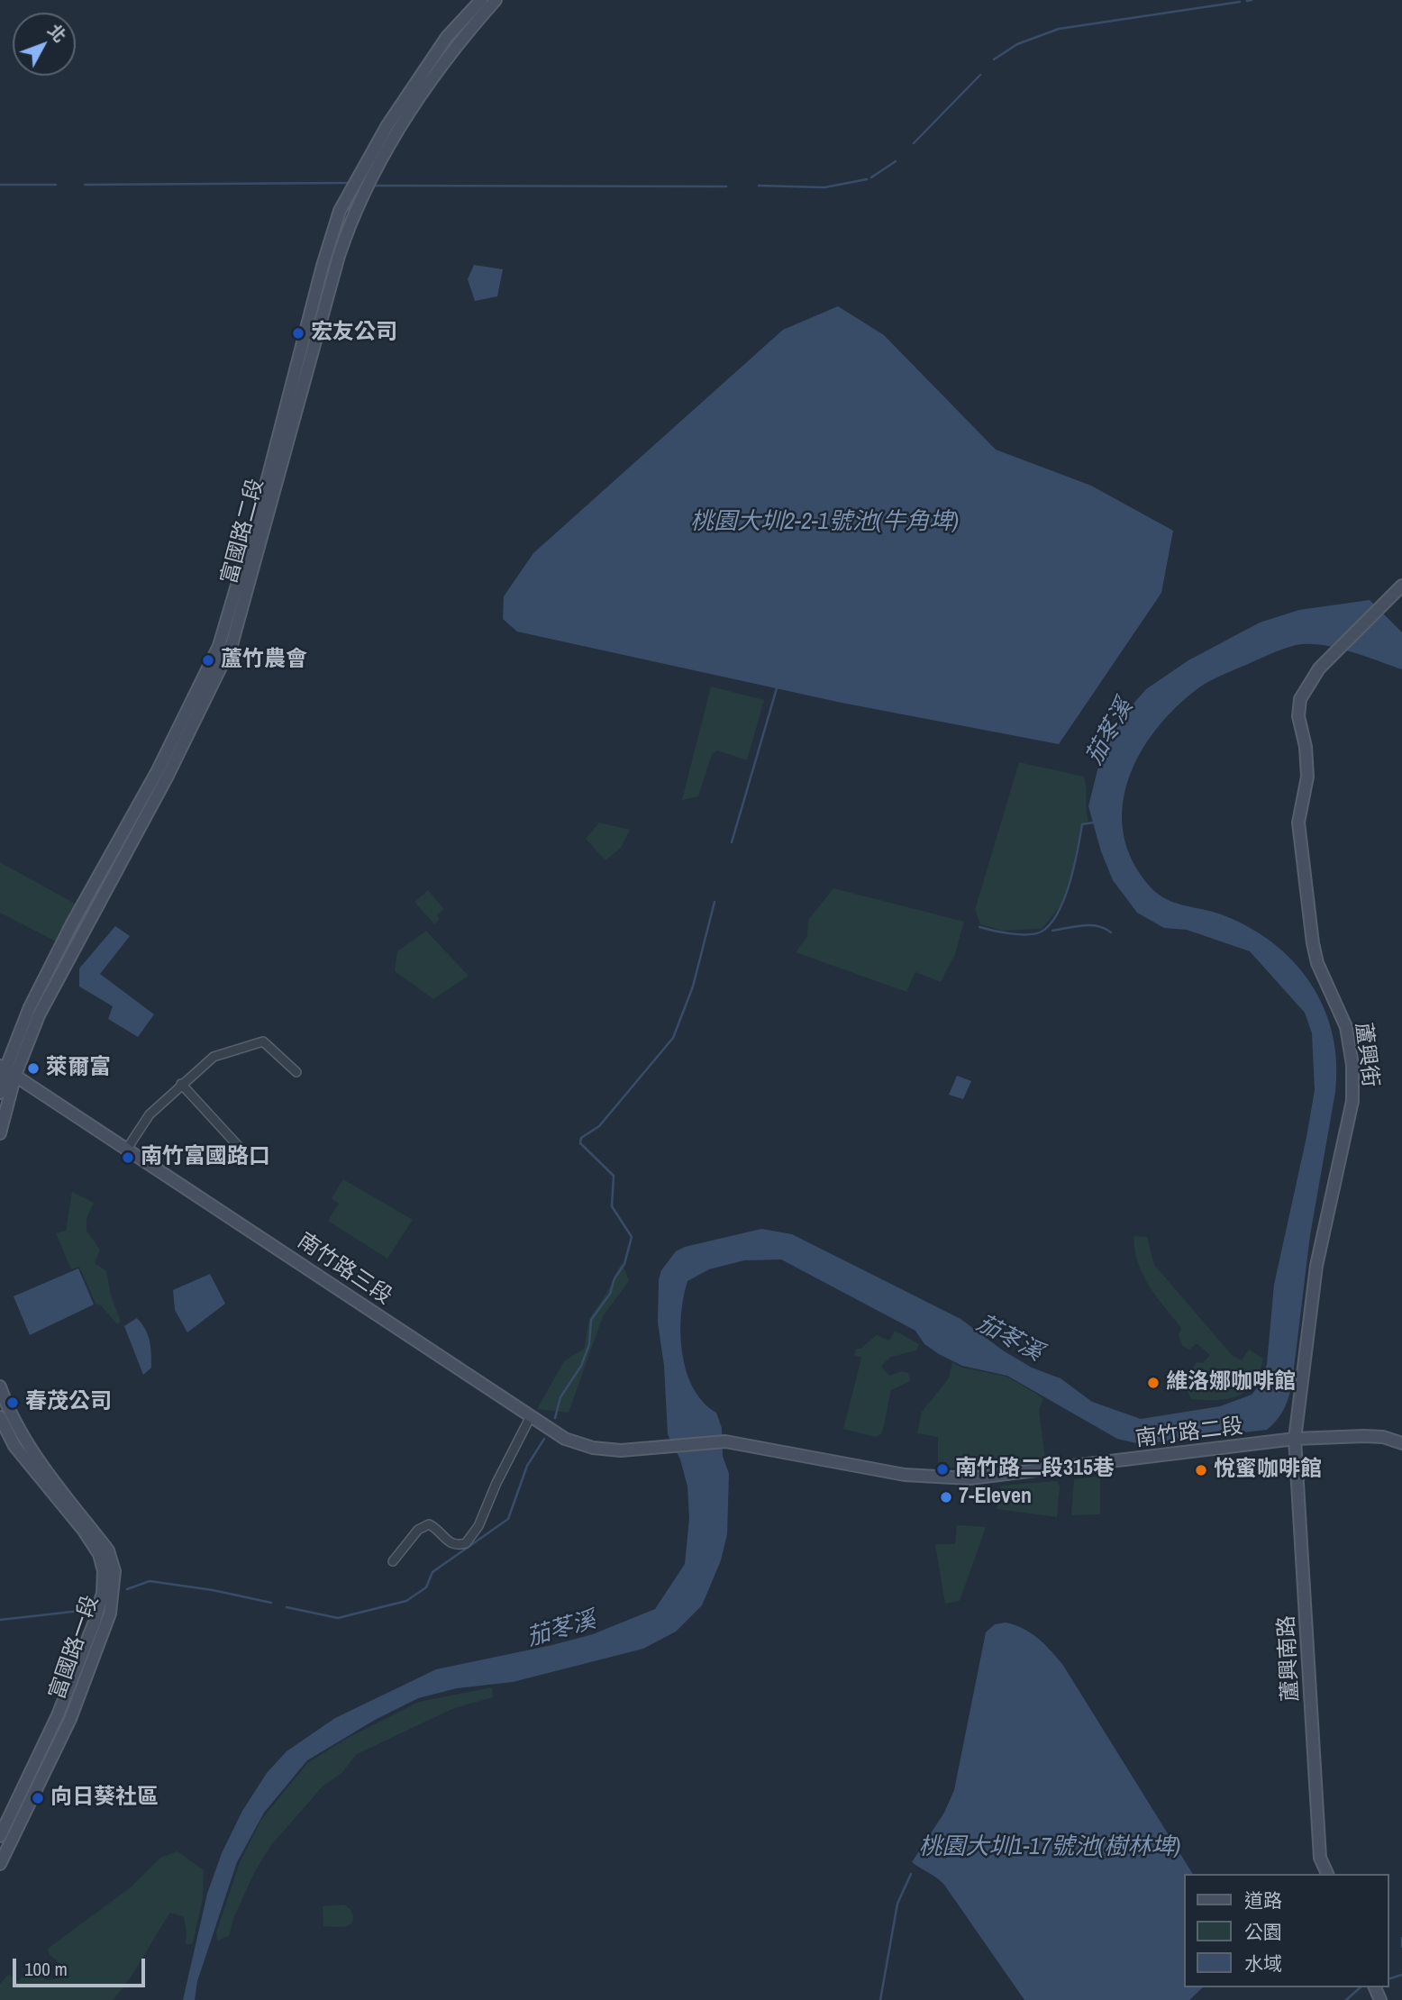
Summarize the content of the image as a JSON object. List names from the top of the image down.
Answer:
{
  "streets": {
    "street": [
      "富國路二段",
      "蘆興街",
      "南竹路三段",
      "南竹路二段",
      "富國路一段",
      "蘆興南路"
    ]
  },
  "crossings": [
    ["富國路二段", "南竹路三段"],
    ["蘆興街", "南竹路二段"],
    ["蘆興街", "蘆興南路"],
    ["南竹路三段", "南竹路二段"],
    ["南竹路二段", "蘆興南路"]
  ],
  "water": ["桃園大圳2-2-1號池(牛角埤)", "茄苳溪", "桃園大圳1-17號池(樹林埤)"],
  "places": [
    "宏友公司",
    "蘆竹農會",
    "萊爾富",
    "南竹富國路口",
    "維洛娜咖啡館",
    "春茂公司",
    "南竹路二段315巷",
    "悅蜜咖啡館",
    "7-Eleven",
    "向日葵社區"
  ],
  "legend": ["道路", "公園", "水域"],
  "scale_bar": "100 m",
  "north": "top right"
}
